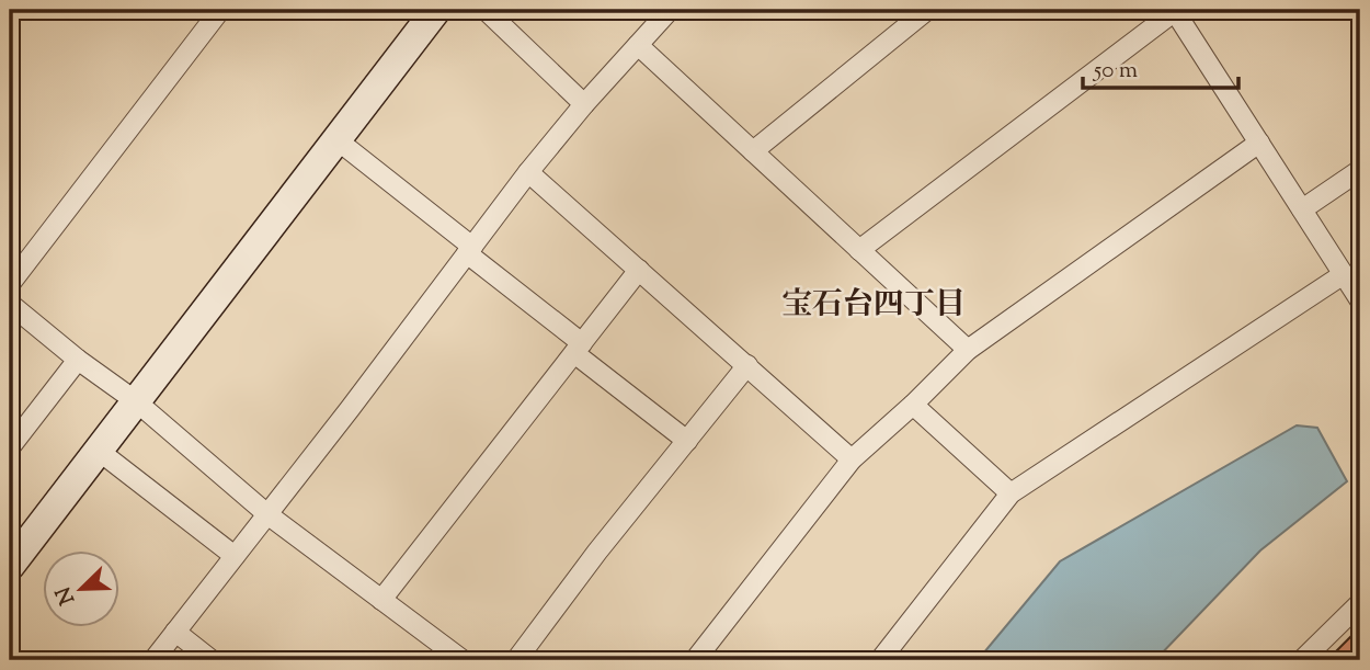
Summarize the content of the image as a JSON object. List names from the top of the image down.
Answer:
{
  "districts": ["宝石台四丁目"],
  "scale_bar": "50 m",
  "north": "bottom left"
}
